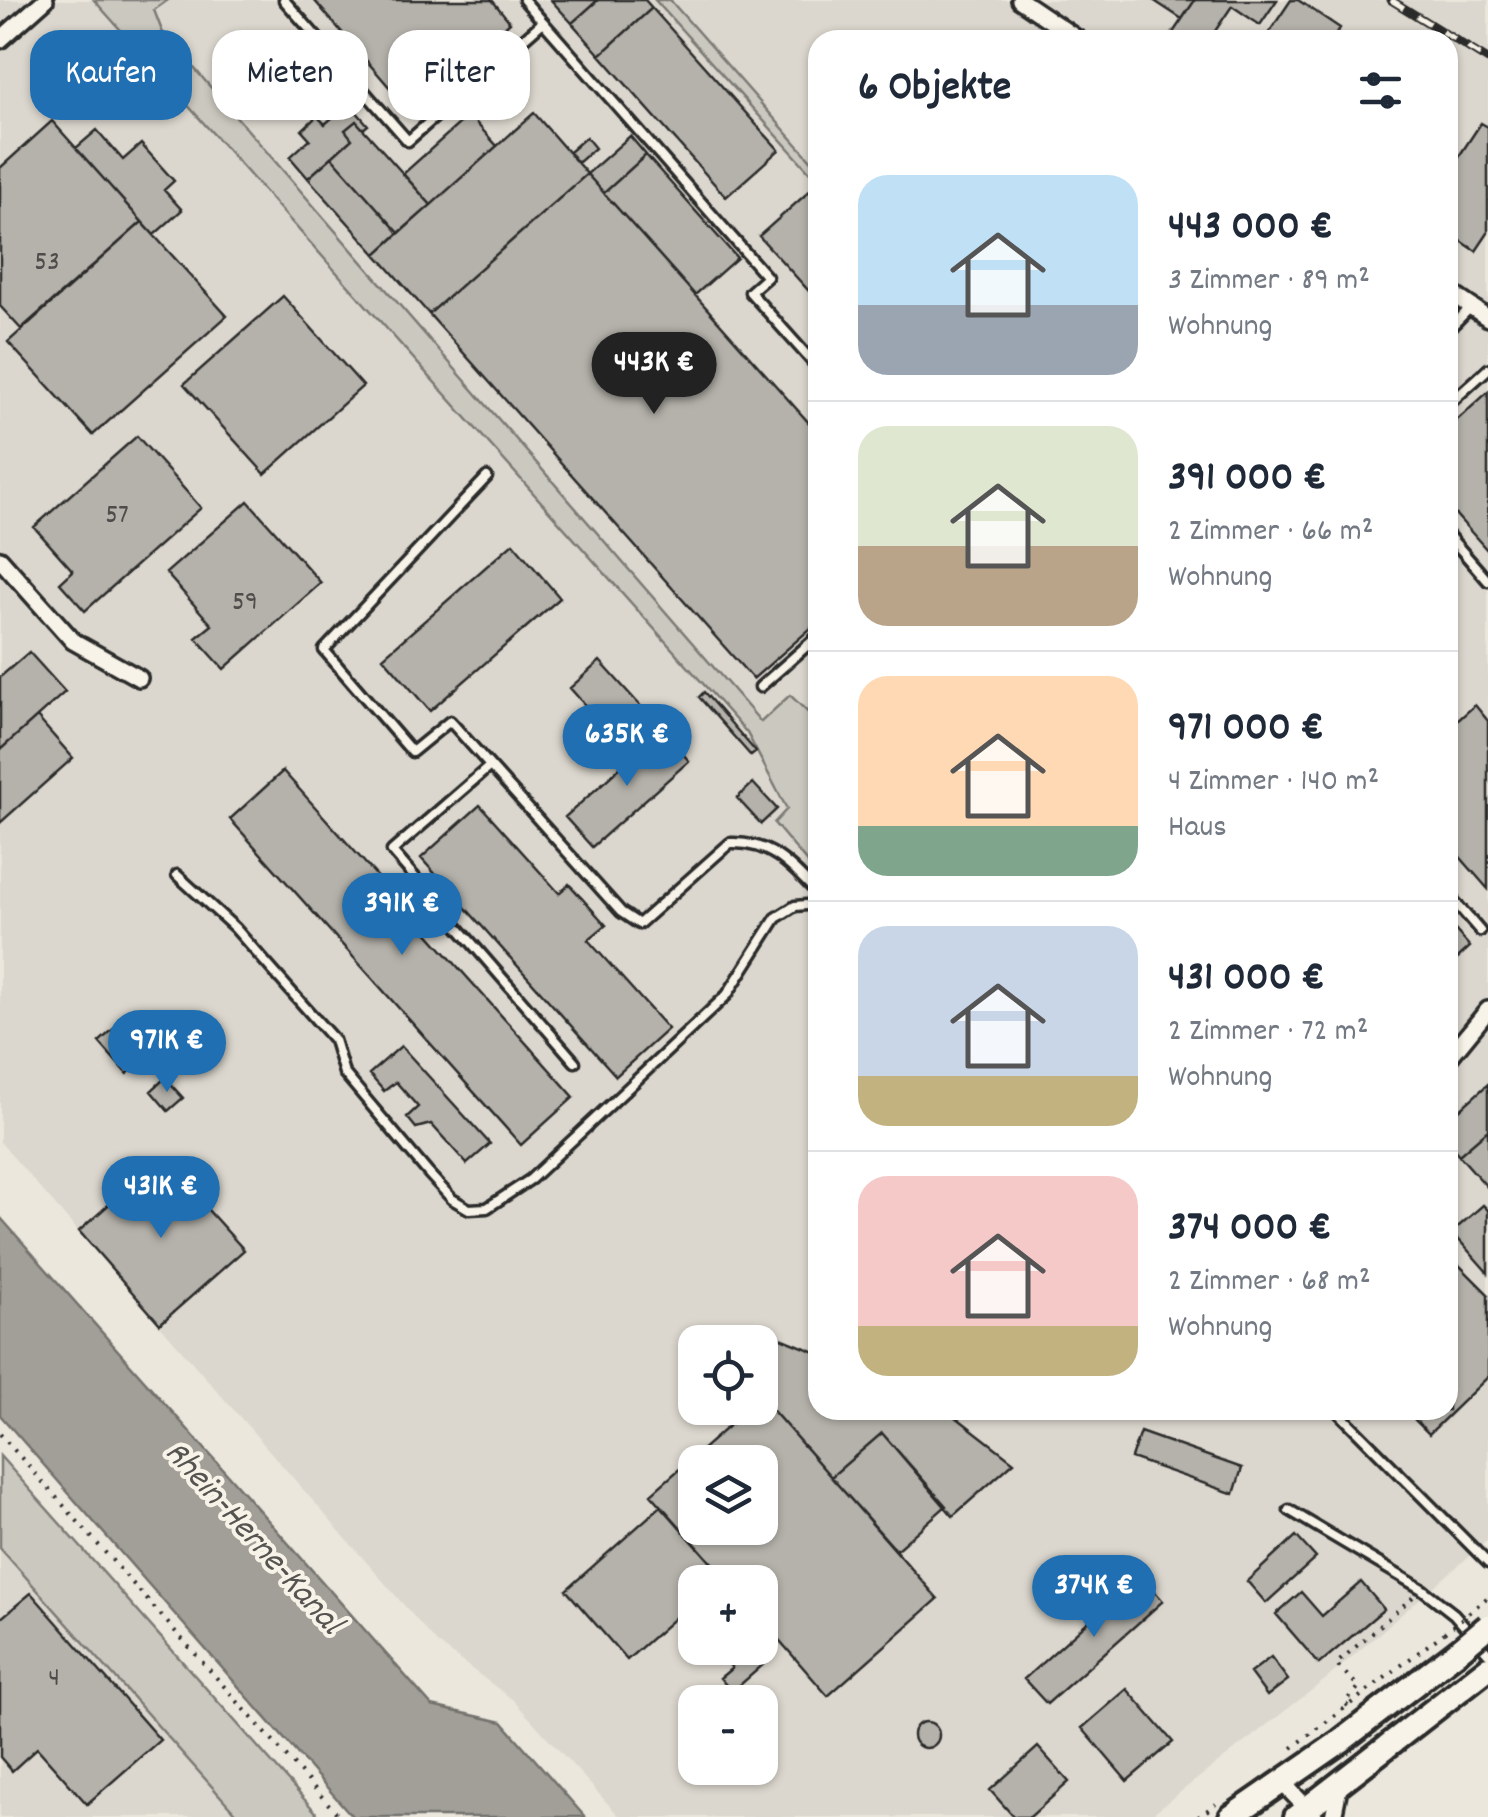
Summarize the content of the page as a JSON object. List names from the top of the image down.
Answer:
{
  "water": ["Rhein-Herne-Kanal"],
  "house_numbers": [
    "53",
    "57",
    "59",
    "4"
  ],
  "page": {
    "chip": ["Kaufen", "Mieten", "Filter"],
    "heading": "6 Objekte",
    "list": [
      {
        "name": "443 000 €",
        "note": "3 Zimmer · 89 m² · Wohnung"
      },
      {
        "name": "391 000 €",
        "note": "2 Zimmer · 66 m² · Wohnung"
      },
      {
        "name": "971 000 €",
        "note": "4 Zimmer · 140 m² · Haus"
      },
      {
        "name": "431 000 €",
        "note": "2 Zimmer · 72 m² · Wohnung"
      },
      {
        "name": "374 000 €",
        "note": "2 Zimmer · 68 m² · Wohnung"
      }
    ],
    "price": [
      "443K €",
      "635K €",
      "391K €",
      "971K €",
      "431K €",
      "374K €"
    ],
    "map_buttons": ["+", "−"]
  }
}
